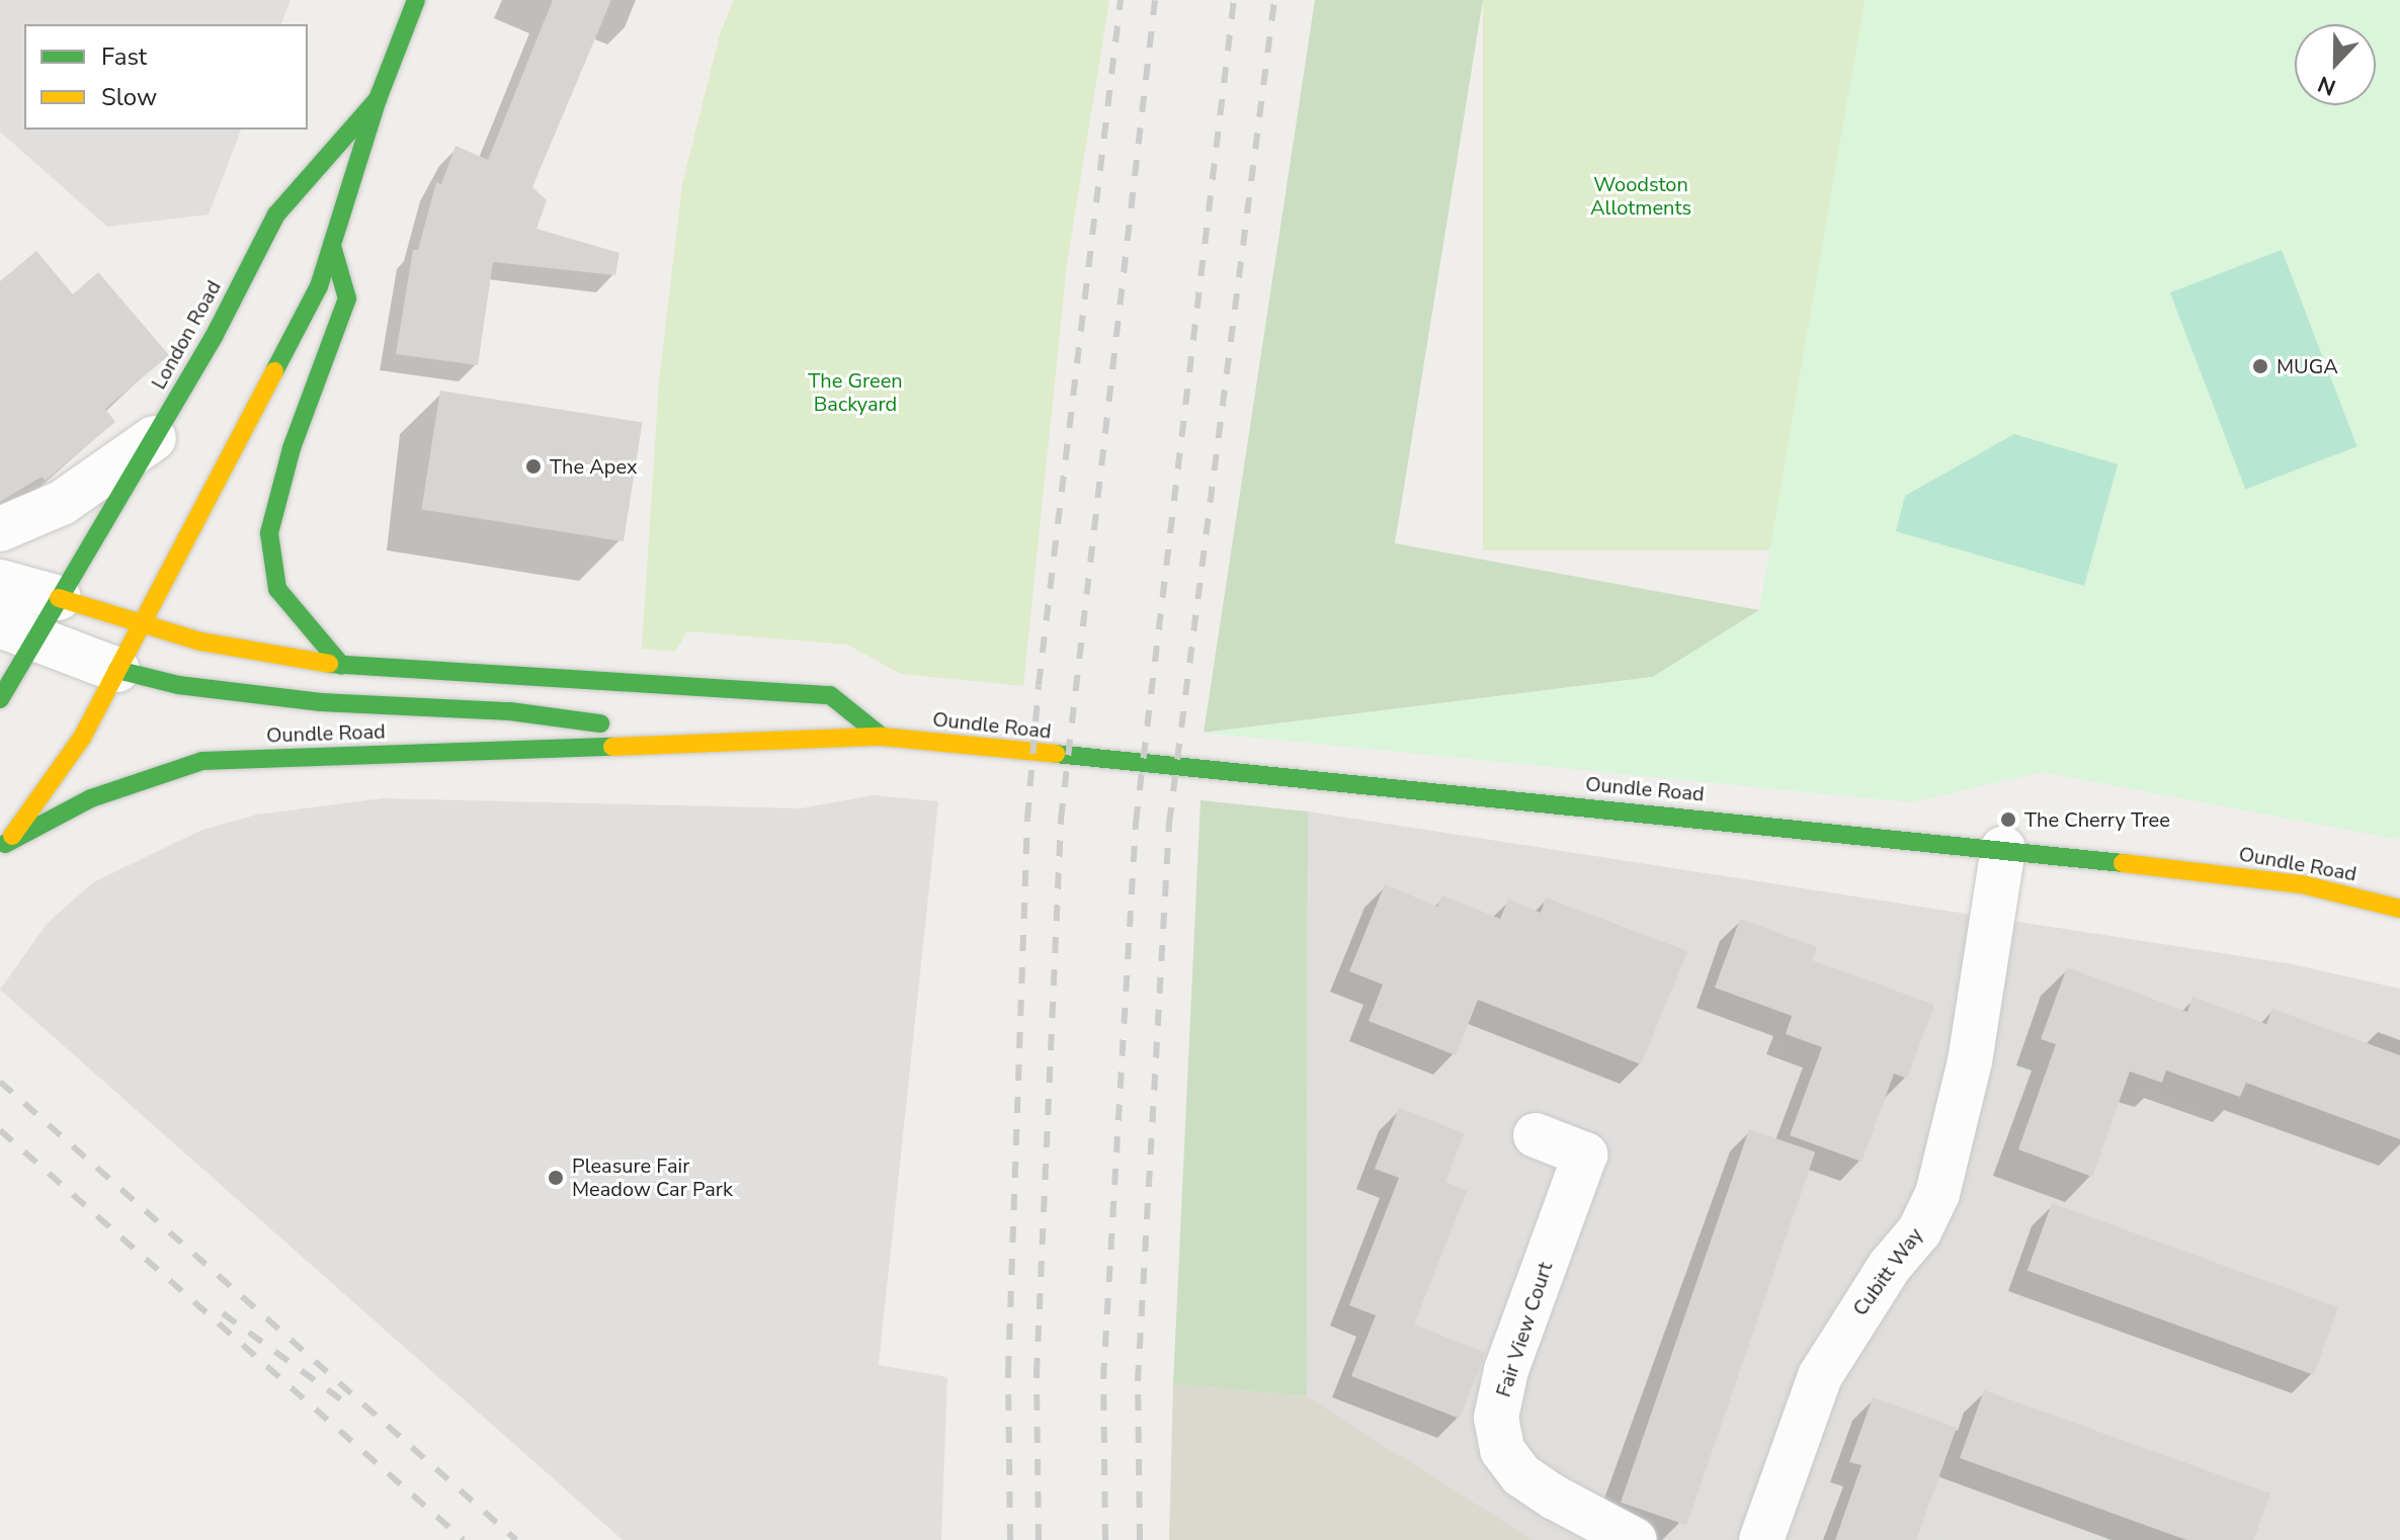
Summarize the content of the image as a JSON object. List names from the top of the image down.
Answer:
{
  "streets": {
    "main road": ["London Road", "Oundle Road"],
    "street": ["Cubitt Way", "Fair View Court"]
  },
  "crossings": [
    ["Oundle Road", "Cubitt Way"]
  ],
  "parks": ["Woodston Allotments", "The Green Backyard"],
  "places": [
    "MUGA",
    "The Apex",
    "The Cherry Tree",
    "Pleasure Fair Meadow Car Park"
  ],
  "legend": ["Fast", "Slow"],
  "north": "bottom"
}
